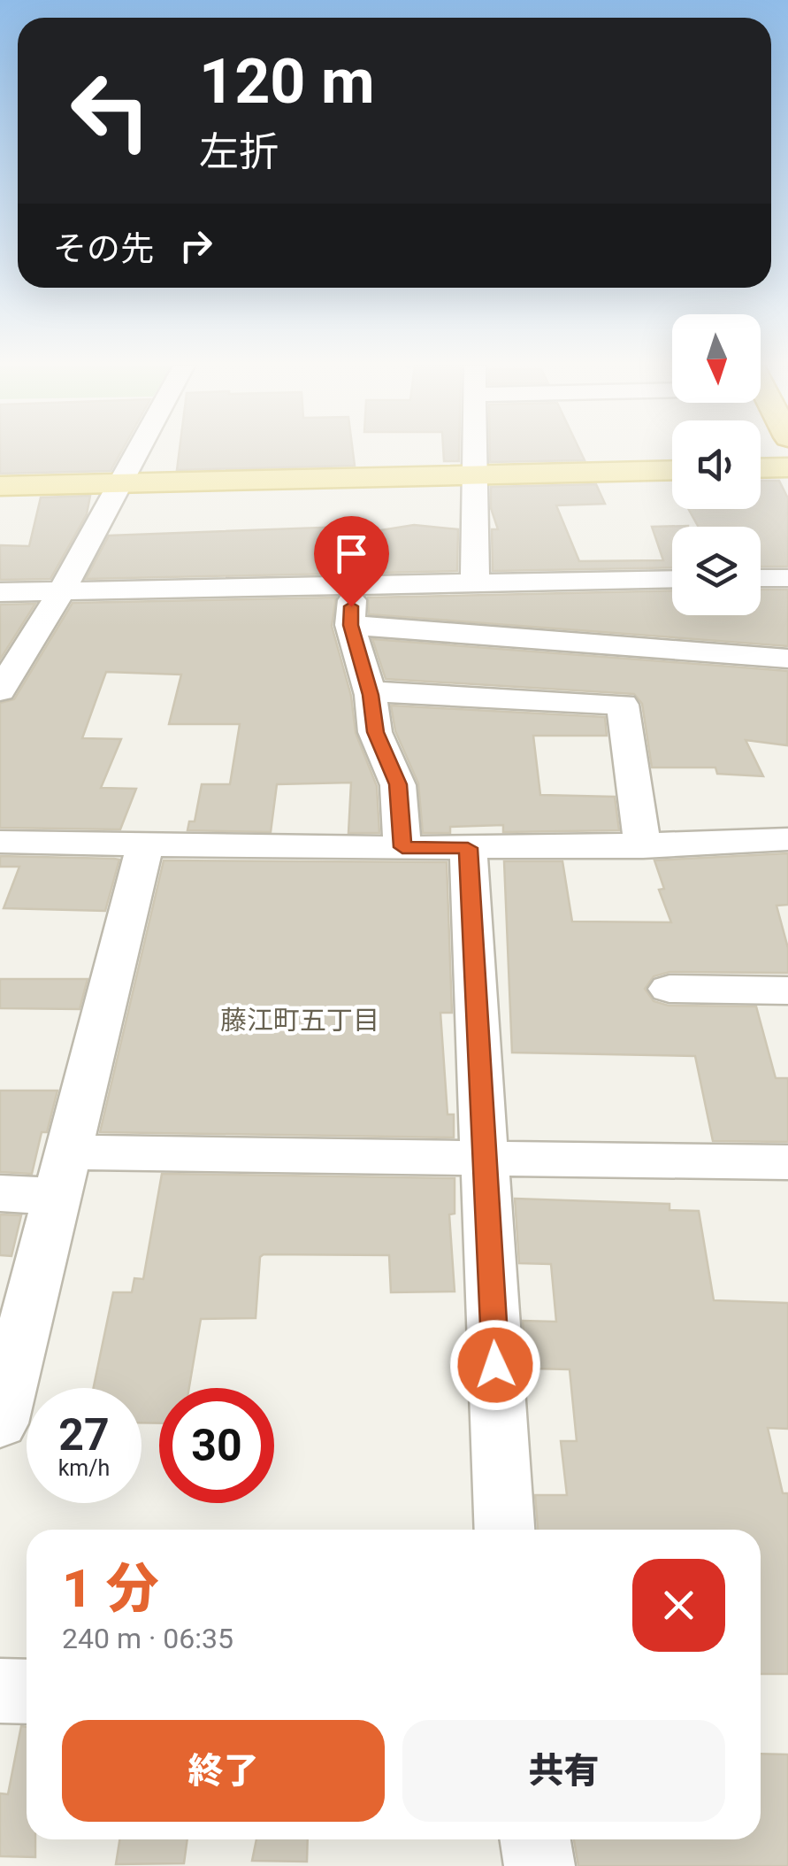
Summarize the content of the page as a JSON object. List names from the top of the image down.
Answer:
{
  "districts": ["藤江町五丁目"],
  "north": "bottom",
  "page": {
    "turn": ["120 m", "左折"],
    "then": "その先",
    "speed": "27 km/h",
    "limit": "30",
    "heading": ["1 分", "240 m · 06:35"],
    "buttons": ["終了", "共有"]
  }
}
